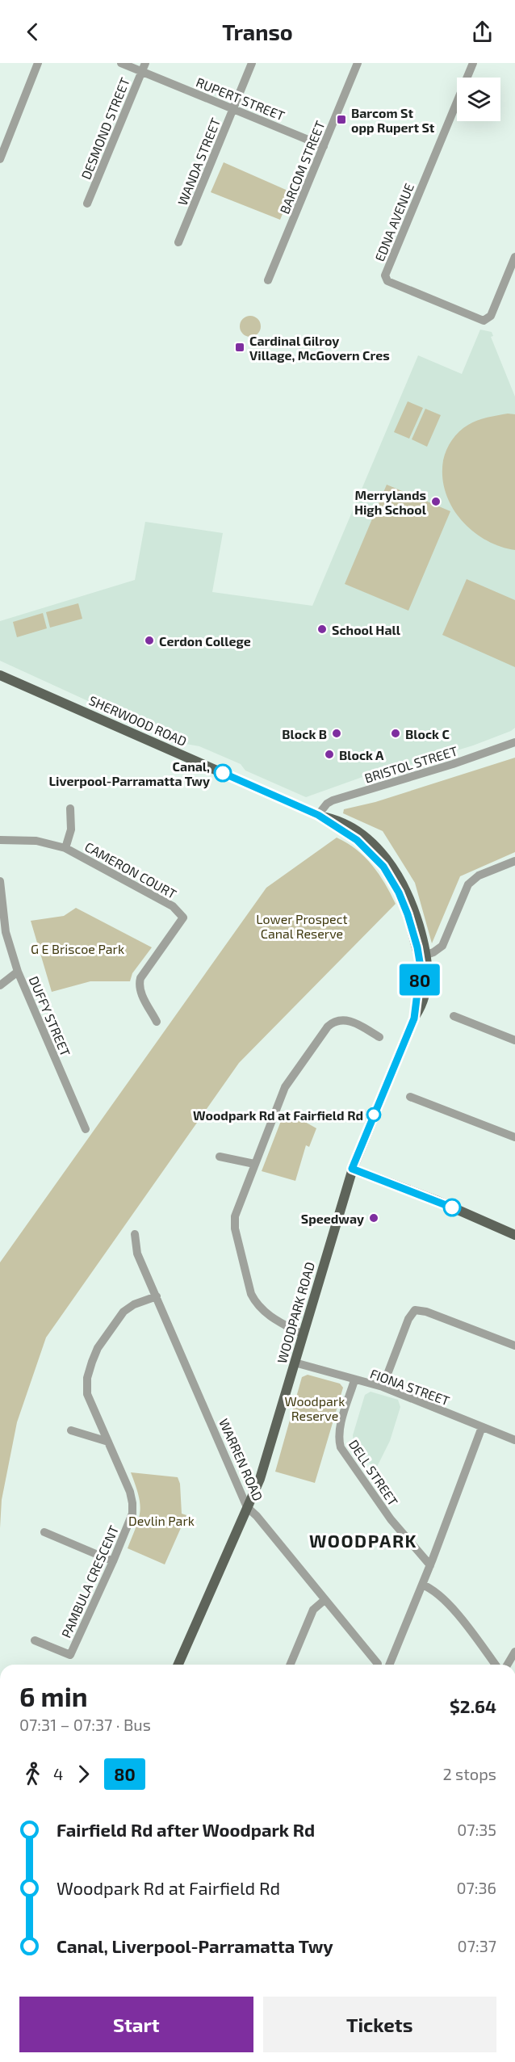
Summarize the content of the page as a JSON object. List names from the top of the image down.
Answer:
{
  "streets": {
    "main road": ["SHERWOOD ROAD", "WOODPARK ROAD"],
    "street": [
      "RUPERT STREET",
      "DESMOND STREET",
      "WANDA STREET",
      "BARCOM STREET",
      "EDNA AVENUE",
      "BRISTOL STREET",
      "CAMERON COURT",
      "DUFFY STREET",
      "FIONA STREET",
      "WARREN ROAD",
      "DELL STREET",
      "PAMBULA CRESCENT"
    ]
  },
  "crossings": [
    ["RUPERT STREET", "DESMOND STREET"],
    ["RUPERT STREET", "WANDA STREET"],
    ["RUPERT STREET", "BARCOM STREET"],
    ["SHERWOOD ROAD", "BRISTOL STREET"],
    ["SHERWOOD ROAD", "WOODPARK ROAD"],
    ["WOODPARK ROAD", "FIONA STREET"],
    ["WOODPARK ROAD", "WARREN ROAD"],
    ["FIONA STREET", "DELL STREET"],
    ["WARREN ROAD", "PAMBULA CRESCENT"]
  ],
  "districts": ["WOODPARK"],
  "parks": [
    "Lower Prospect Canal Reserve",
    "G E Briscoe Park",
    "Woodpark Reserve",
    "Devlin Park"
  ],
  "places": {
    "transit": ["Barcom St opp Rupert St", "Cardinal Gilroy Village, McGovern Cres"],
    "other": [
      "Merrylands High School",
      "School Hall",
      "Cerdon College",
      "Block B",
      "Block C",
      "Block A",
      "Canal, Liverpool-Parramatta Twy",
      "Woodpark Rd at Fairfield Rd",
      "Speedway"
    ]
  },
  "lines": ["bus line 80"],
  "page": {
    "header": "Transo",
    "on_map": "80",
    "heading": ["6 min", "07:31 – 07:37 · Bus", "$2.64"],
    "legs": ["4", "80", "2 stops"],
    "list": [
      {
        "name": "Fairfield Rd after Woodpark Rd",
        "value": "07:35"
      },
      {
        "name": "Woodpark Rd at Fairfield Rd",
        "value": "07:36"
      },
      {
        "name": "Canal, Liverpool-Parramatta Twy",
        "value": "07:37"
      }
    ],
    "buttons": ["Start", "Tickets"]
  }
}
